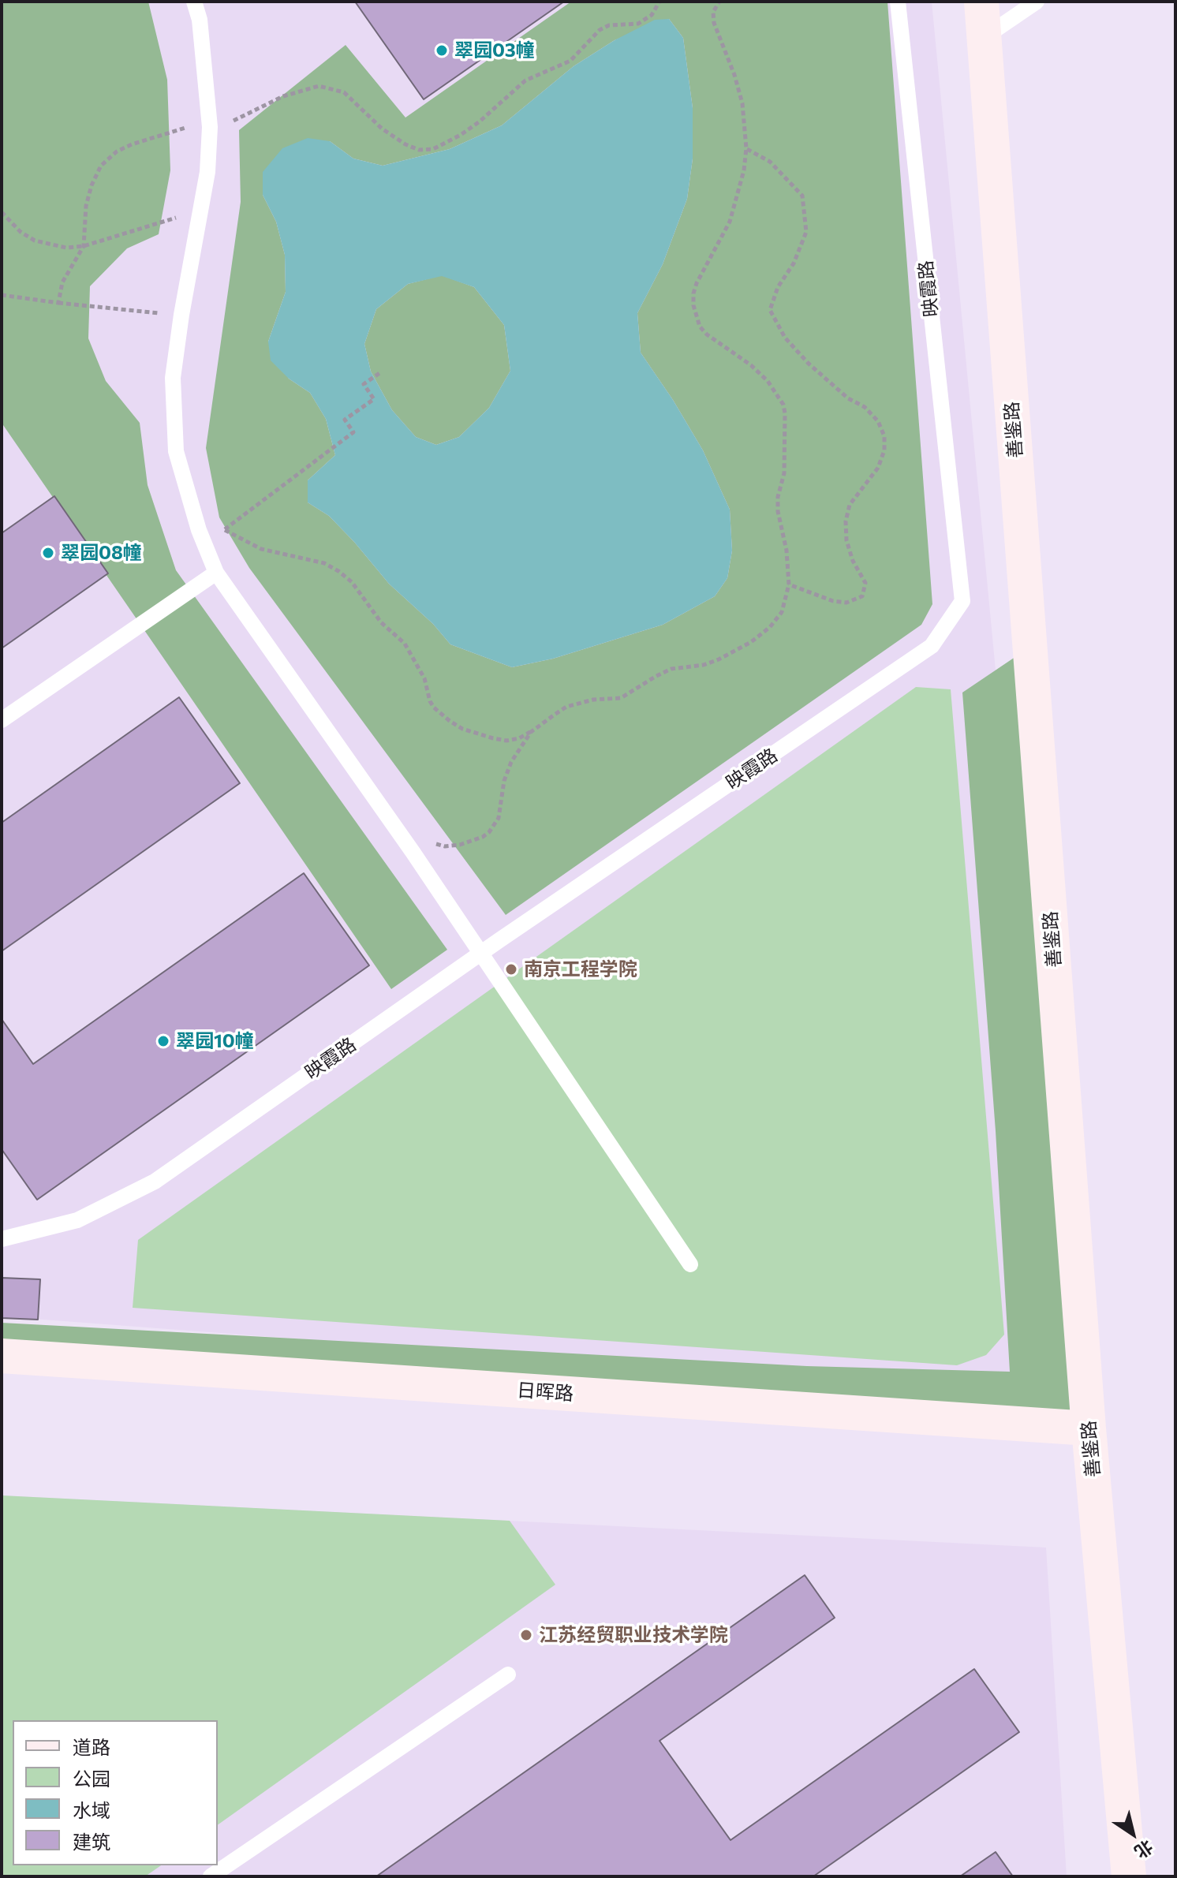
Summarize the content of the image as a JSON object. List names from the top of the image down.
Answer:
{
  "streets": {
    "street": ["善鉴路", "日晖路"],
    "lane": ["映霞路"]
  },
  "crossings": [
    ["善鉴路", "日晖路"]
  ],
  "places": [
    "翠园03幢",
    "翠园08幢",
    "南京工程学院",
    "翠园10幢",
    "江苏经贸职业技术学院"
  ],
  "legend": [
    "道路",
    "公园",
    "水域",
    "建筑"
  ],
  "north": "bottom right"
}
